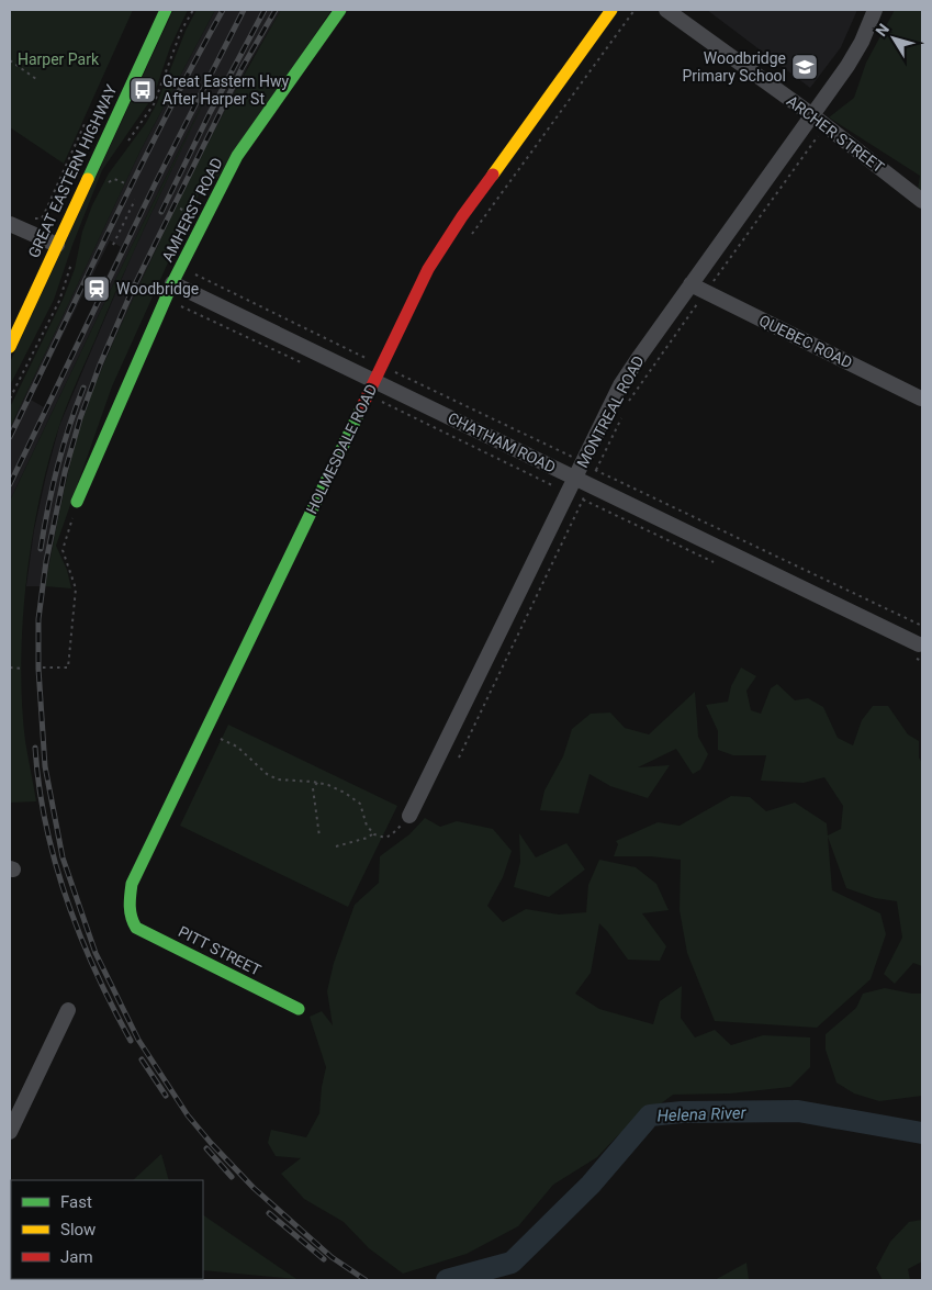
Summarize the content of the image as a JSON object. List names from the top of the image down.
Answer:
{
  "streets": {
    "main road": [
      "GREAT EASTERN HIGHWAY",
      "AMHERST ROAD",
      "HOLMESDALE ROAD",
      "PITT STREET"
    ],
    "street": [
      "ARCHER STREET",
      "QUEBEC ROAD",
      "MONTREAL ROAD",
      "CHATHAM ROAD"
    ]
  },
  "crossings": [
    ["ARCHER STREET", "MONTREAL ROAD"],
    ["AMHERST ROAD", "CHATHAM ROAD"],
    ["QUEBEC ROAD", "MONTREAL ROAD"],
    ["MONTREAL ROAD", "CHATHAM ROAD"],
    ["CHATHAM ROAD", "HOLMESDALE ROAD"],
    ["HOLMESDALE ROAD", "PITT STREET"]
  ],
  "water": ["Helena River"],
  "parks": ["Harper Park"],
  "places": {
    "school or university": ["Woodbridge Primary School"],
    "bus stop": ["Great Eastern Hwy After Harper St"],
    "station": ["Woodbridge"]
  },
  "legend": ["Fast", "Slow", "Jam"],
  "north": "top left"
}
